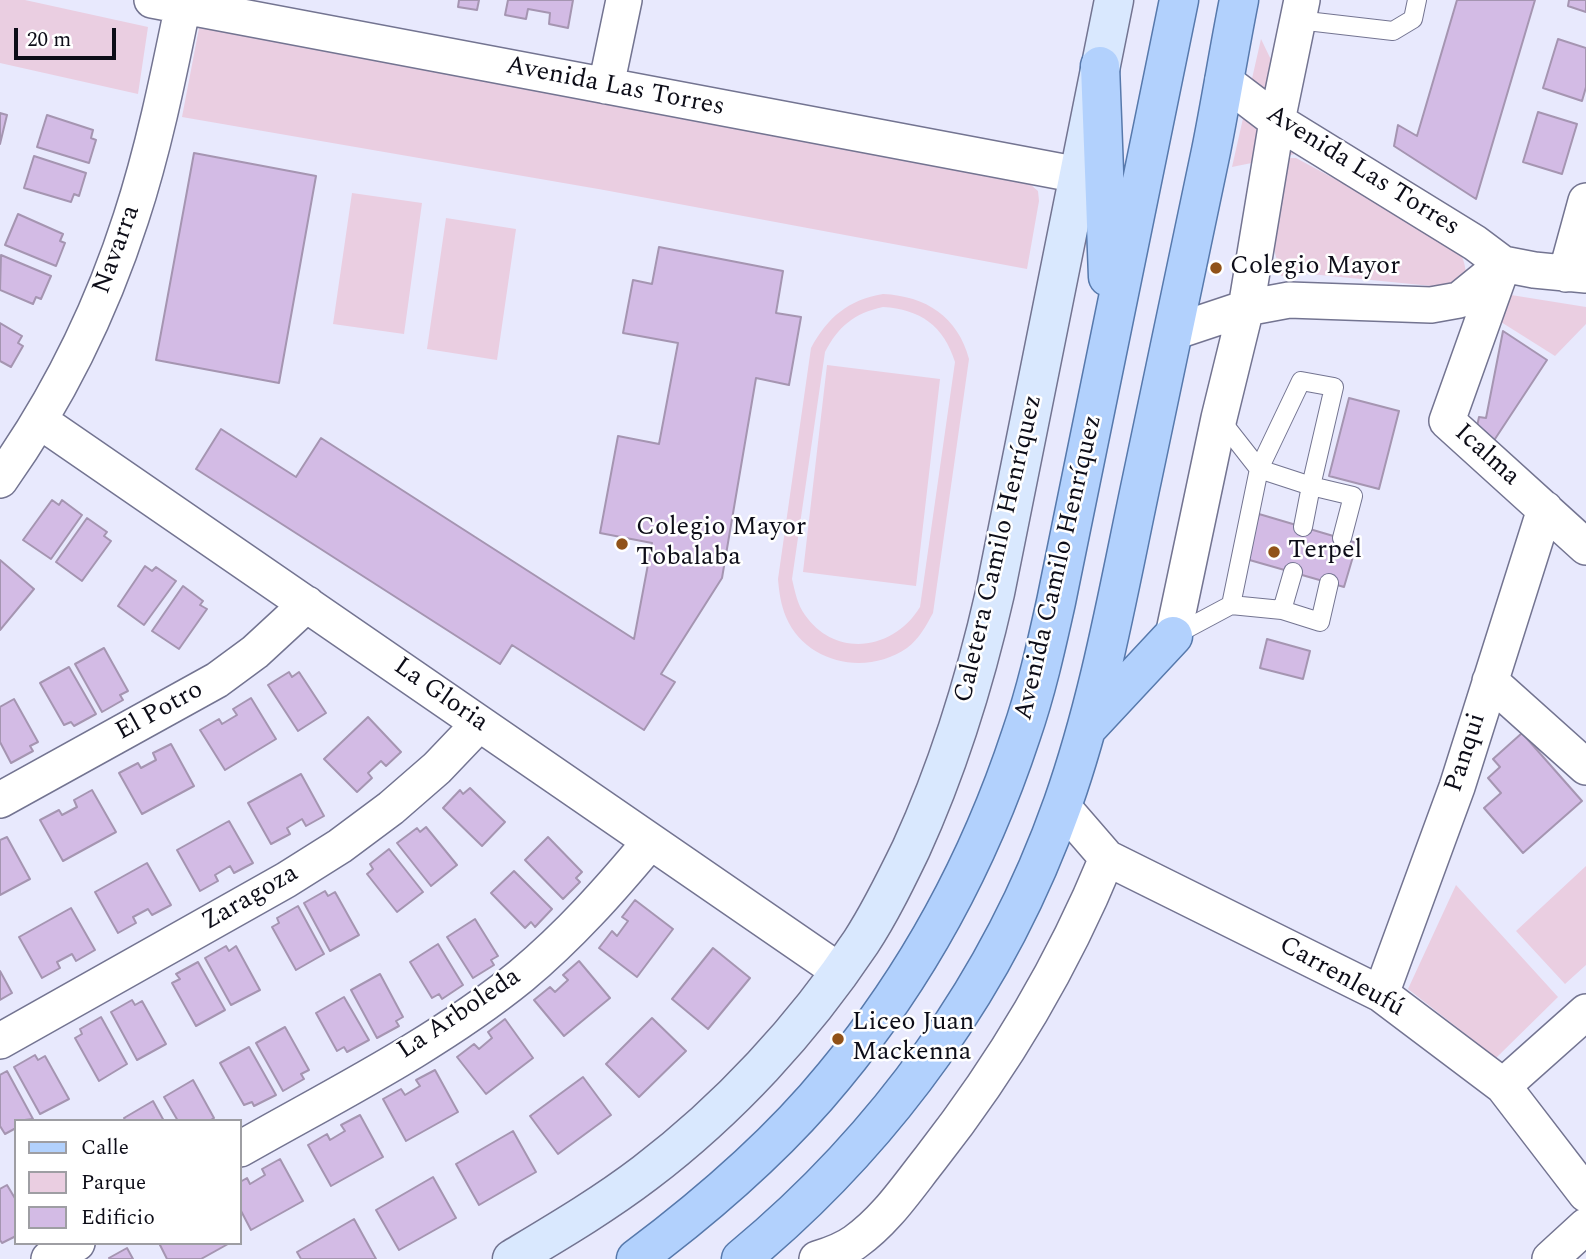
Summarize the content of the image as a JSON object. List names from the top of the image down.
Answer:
{
  "streets": {
    "main road": ["Avenida Camilo Henríquez"],
    "street": [
      "Avenida Las Torres",
      "Navarra",
      "Icalma",
      "Caletera Camilo Henríquez",
      "La Gloria",
      "El Potro",
      "Panqui",
      "Zaragoza",
      "Carrenleufú",
      "La Arboleda"
    ]
  },
  "crossings": [
    ["Avenida Las Torres", "Navarra"],
    ["Avenida Las Torres", "Icalma"],
    ["Avenida Las Torres", "Caletera Camilo Henríquez"],
    ["Navarra", "La Gloria"],
    ["Icalma", "Panqui"],
    ["Caletera Camilo Henríquez", "La Gloria"],
    ["La Gloria", "El Potro"],
    ["La Gloria", "Zaragoza"],
    ["La Gloria", "La Arboleda"],
    ["Panqui", "Carrenleufú"]
  ],
  "places": [
    "Colegio Mayor",
    "Colegio Mayor Tobalaba",
    "Terpel",
    "Liceo Juan Mackenna"
  ],
  "legend": ["Calle", "Parque", "Edificio"],
  "scale_bar": "20 m"
}
